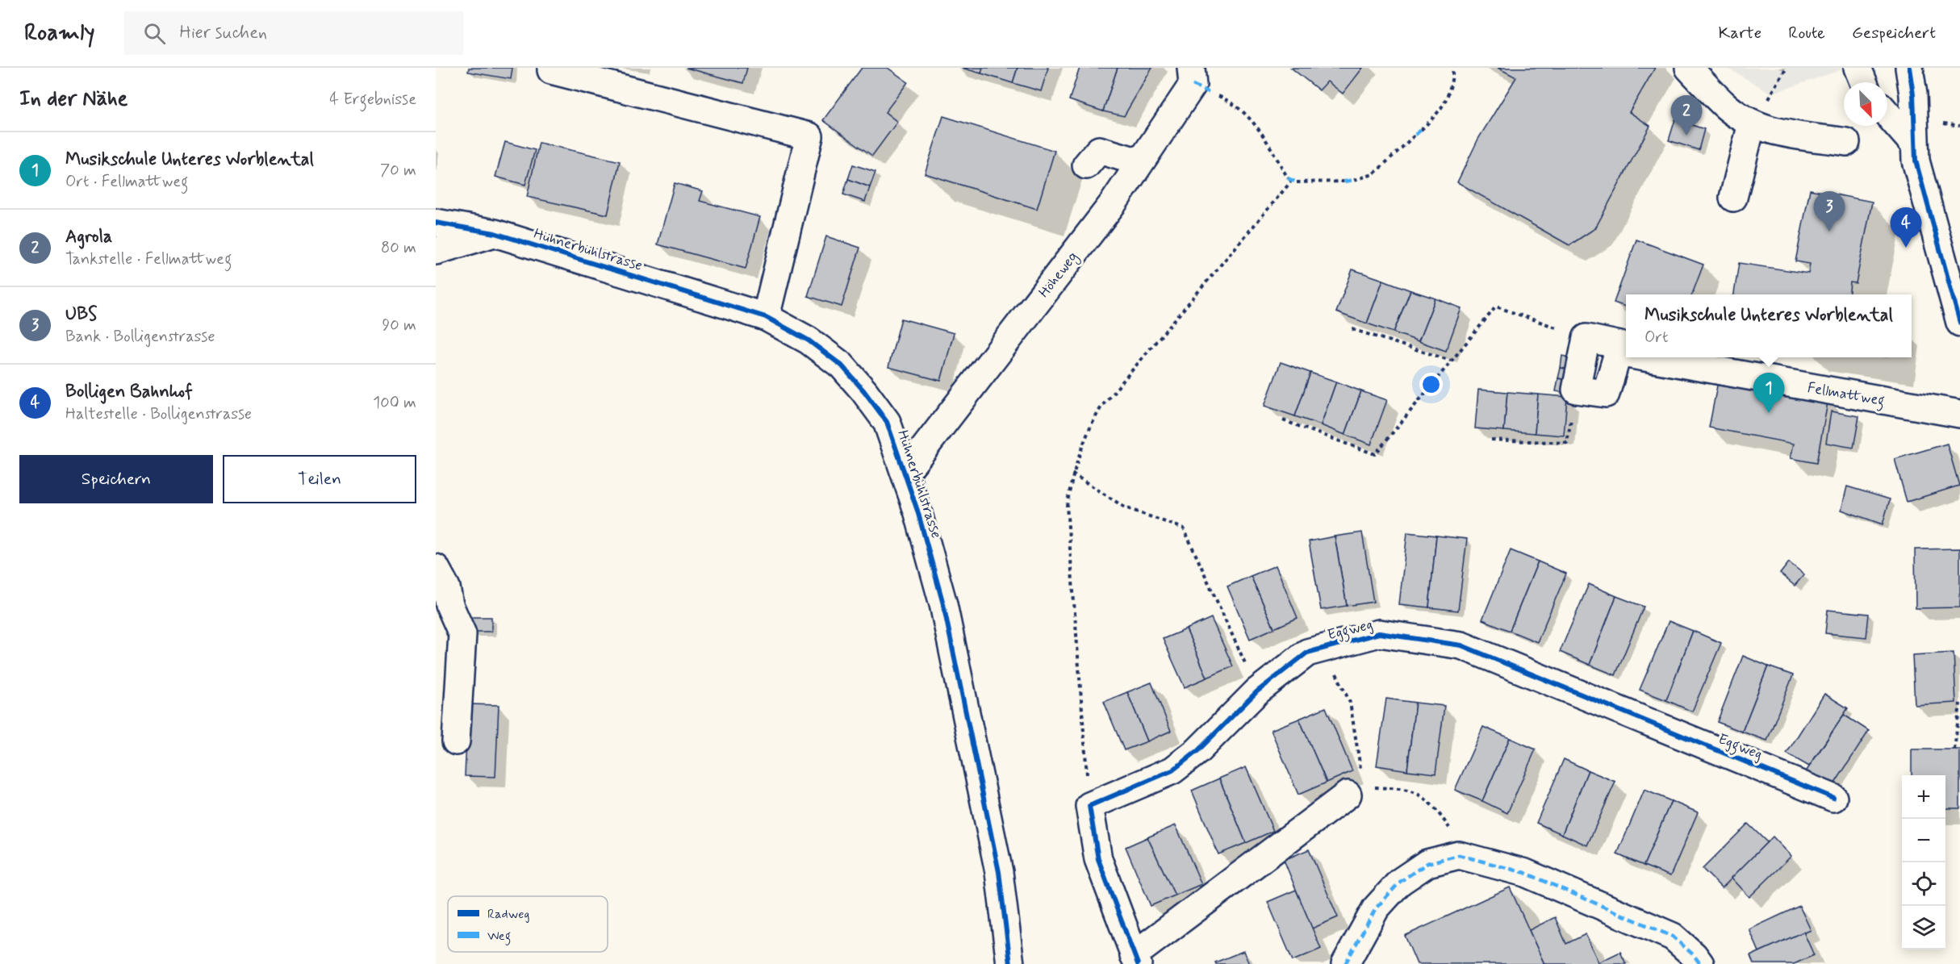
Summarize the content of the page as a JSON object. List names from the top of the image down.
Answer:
{
  "streets": {
    "street": [
      "Hühnerbühlstrasse",
      "Höheweg",
      "Fellmattweg",
      "Eggweg"
    ]
  },
  "crossings": [
    ["Hühnerbühlstrasse", "Höheweg"]
  ],
  "legend": ["Radweg", "Weg"],
  "north": "bottom right",
  "page": {
    "header": "Roamly",
    "search": "Hier suchen",
    "nav": ["Karte", "Route", "Gespeichert"],
    "heading": ["In der Nähe", "4 Ergebnisse"],
    "pins": [
      "2",
      "3",
      "4",
      "1"
    ],
    "list": [
      {
        "mark": "1",
        "name": "Musikschule Unteres Worblental",
        "note": "Ort · Fellmattweg",
        "value": "70 m"
      },
      {
        "mark": "2",
        "name": "Agrola",
        "note": "Tankstelle · Fellmattweg",
        "value": "80 m"
      },
      {
        "mark": "3",
        "name": "UBS",
        "note": "Bank · Bolligenstrasse",
        "value": "90 m"
      },
      {
        "mark": "4",
        "name": "Bolligen Bahnhof",
        "note": "Haltestelle · Bolligenstrasse",
        "value": "100 m"
      }
    ],
    "popup": ["Musikschule Unteres Worblental", "Ort"],
    "buttons": ["Speichern", "Teilen"],
    "map_buttons": ["+", "−"]
  }
}
